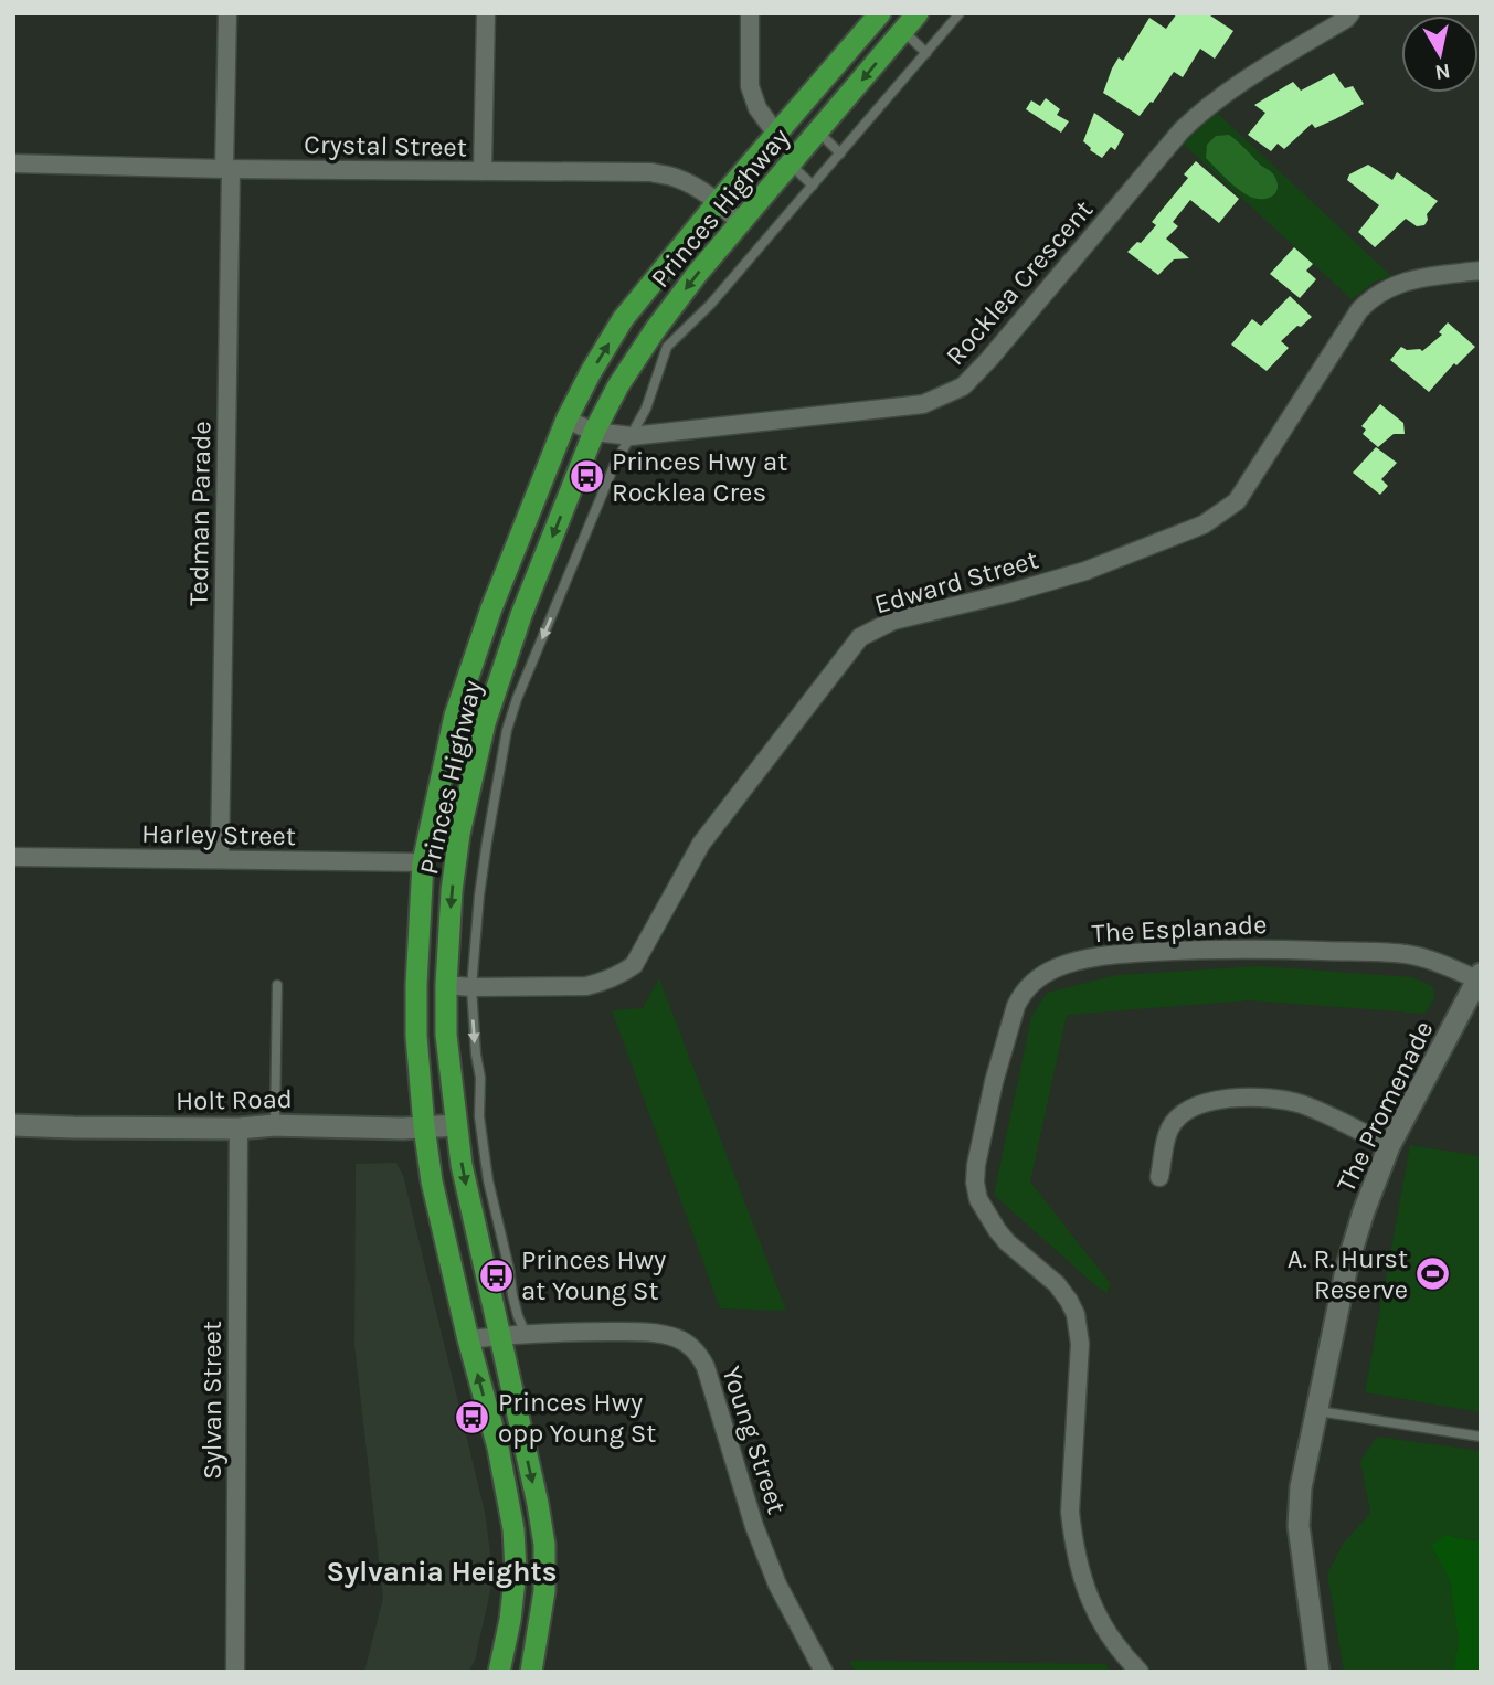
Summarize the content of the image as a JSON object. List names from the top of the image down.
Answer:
{
  "streets": {
    "highway": ["Princes Highway"],
    "street": [
      "Crystal Street",
      "Rocklea Crescent",
      "Tedman Parade",
      "Edward Street",
      "Harley Street",
      "The Esplanade",
      "Holt Road",
      "The Promenade",
      "Sylvan Street",
      "Young Street"
    ]
  },
  "crossings": [
    ["Crystal Street", "Princes Highway"],
    ["Crystal Street", "Tedman Parade"],
    ["Princes Highway", "Rocklea Crescent"],
    ["Princes Highway", "Edward Street"],
    ["Princes Highway", "Harley Street"],
    ["Princes Highway", "Holt Road"],
    ["Princes Highway", "Young Street"],
    ["Tedman Parade", "Harley Street"],
    ["The Esplanade", "The Promenade"],
    ["Holt Road", "Sylvan Street"]
  ],
  "districts": ["Sylvania Heights"],
  "places": {
    "bus stop": ["Princes Hwy at Rocklea Cres", "Princes Hwy at Young St", "Princes Hwy opp Young St"],
    "sports": ["A. R. Hurst Reserve"]
  },
  "north": "bottom"
}
